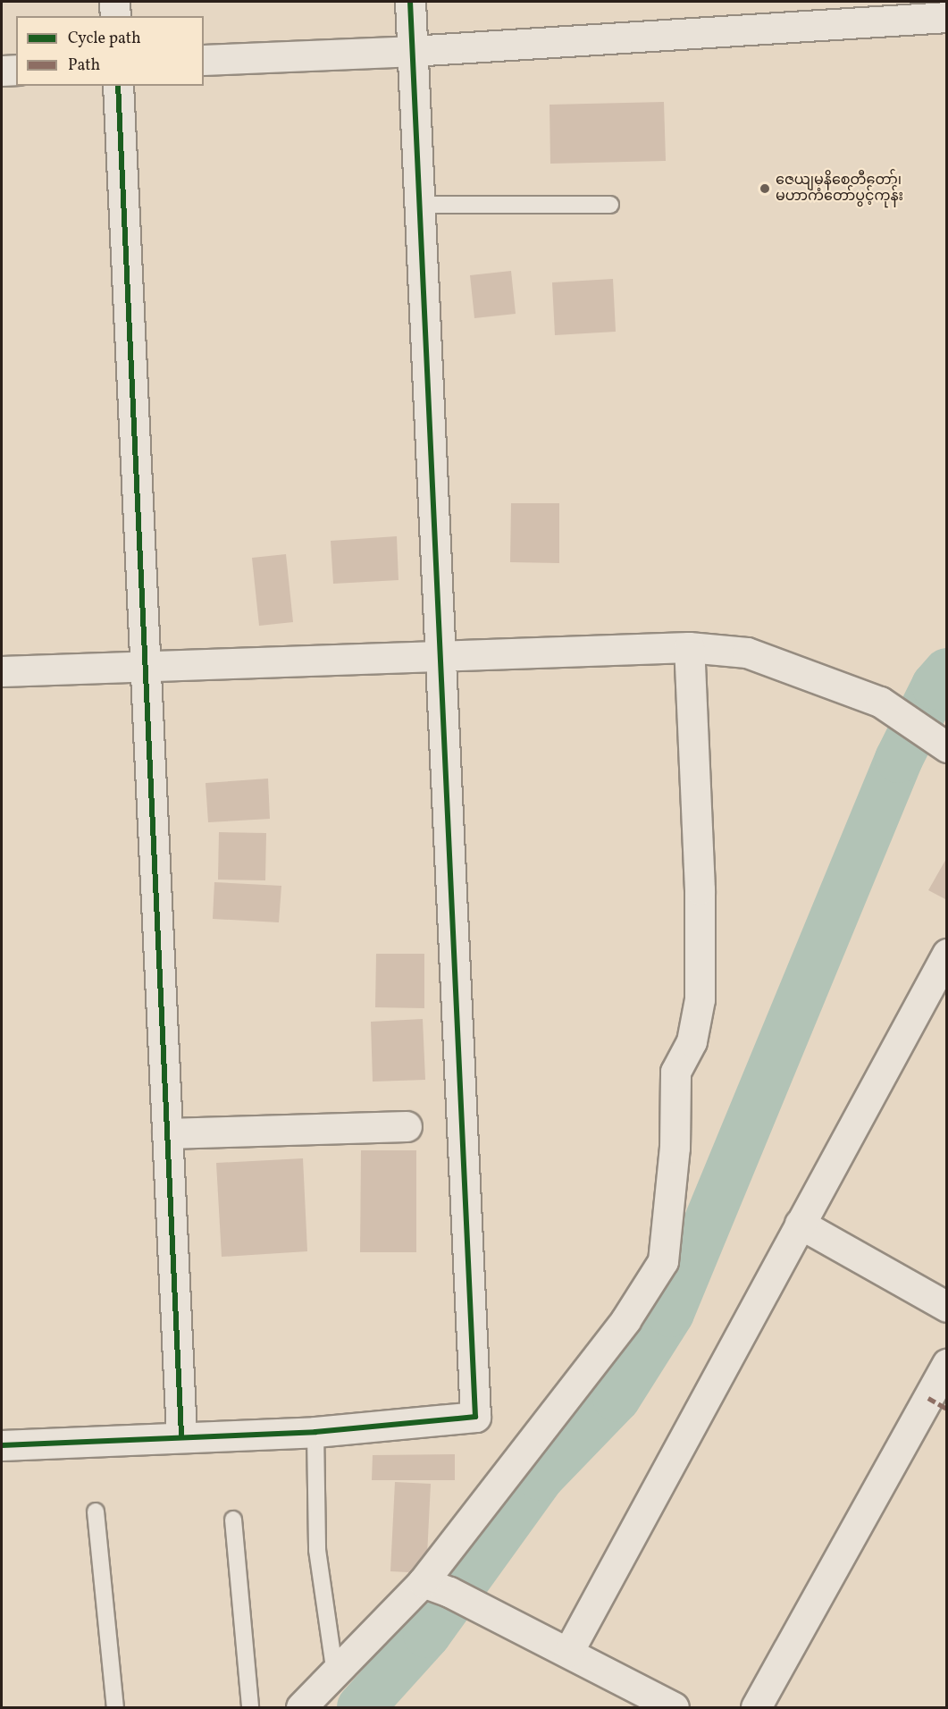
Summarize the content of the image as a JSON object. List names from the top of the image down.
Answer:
{
  "places": ["ဇေယျမုနိစေတီတော်၊ မဟာကံတော်ပွင့်ကုန်း"],
  "legend": ["Cycle path", "Path"]
}
